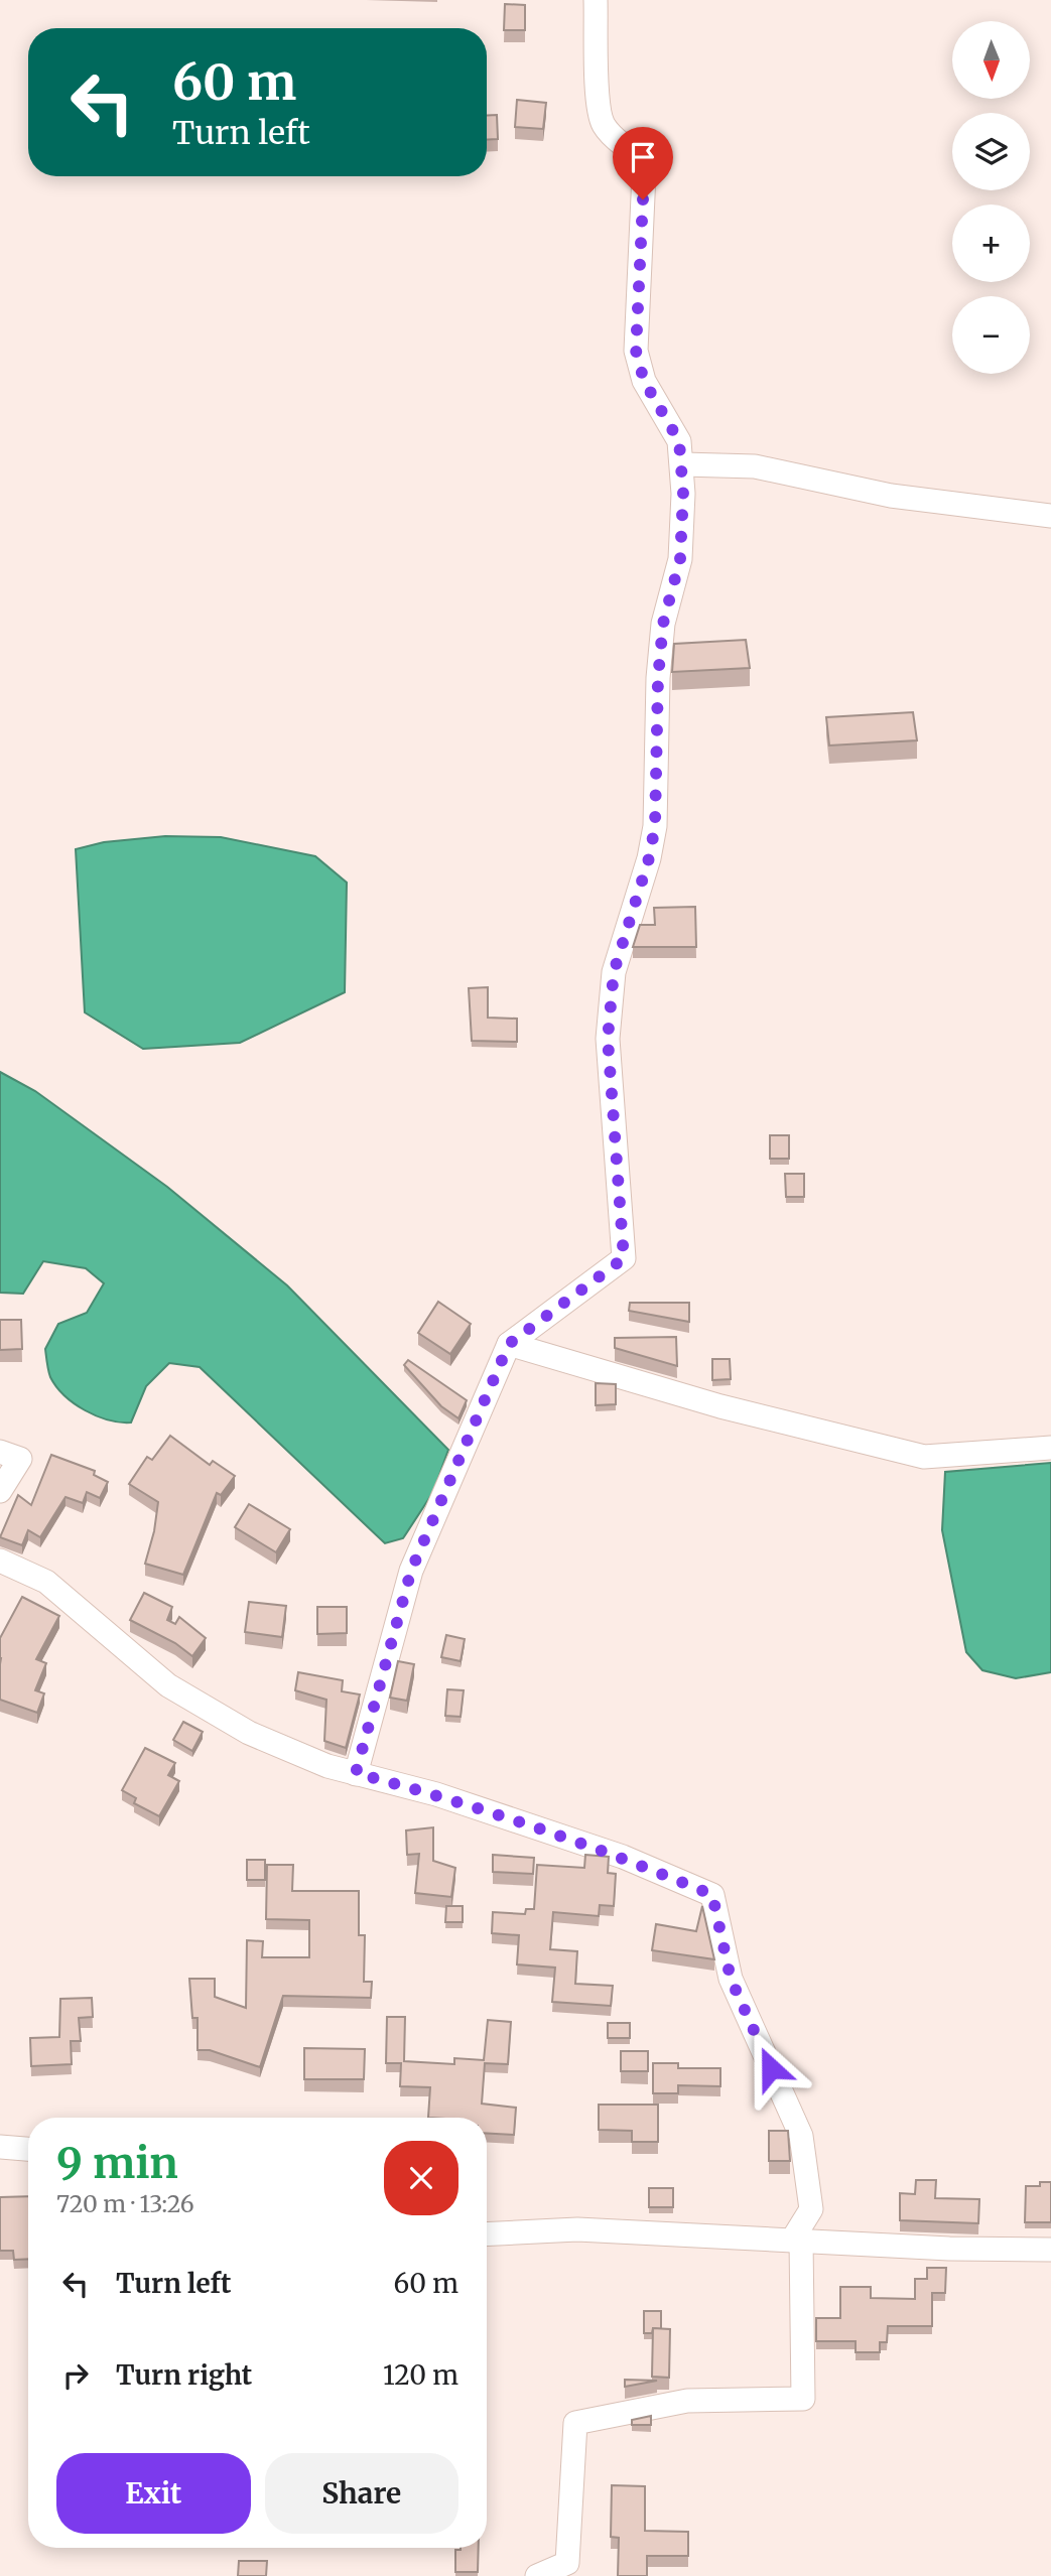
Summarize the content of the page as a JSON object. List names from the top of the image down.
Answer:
{
  "north": "bottom",
  "page": {
    "map_buttons": ["+", "−"],
    "turn": ["60 m", "Turn left"],
    "heading": ["9 min", "720 m · 13:26"],
    "list": [
      {
        "name": "Turn left",
        "value": "60 m"
      },
      {
        "name": "Turn right",
        "value": "120 m"
      }
    ],
    "buttons": ["Exit", "Share"]
  }
}
